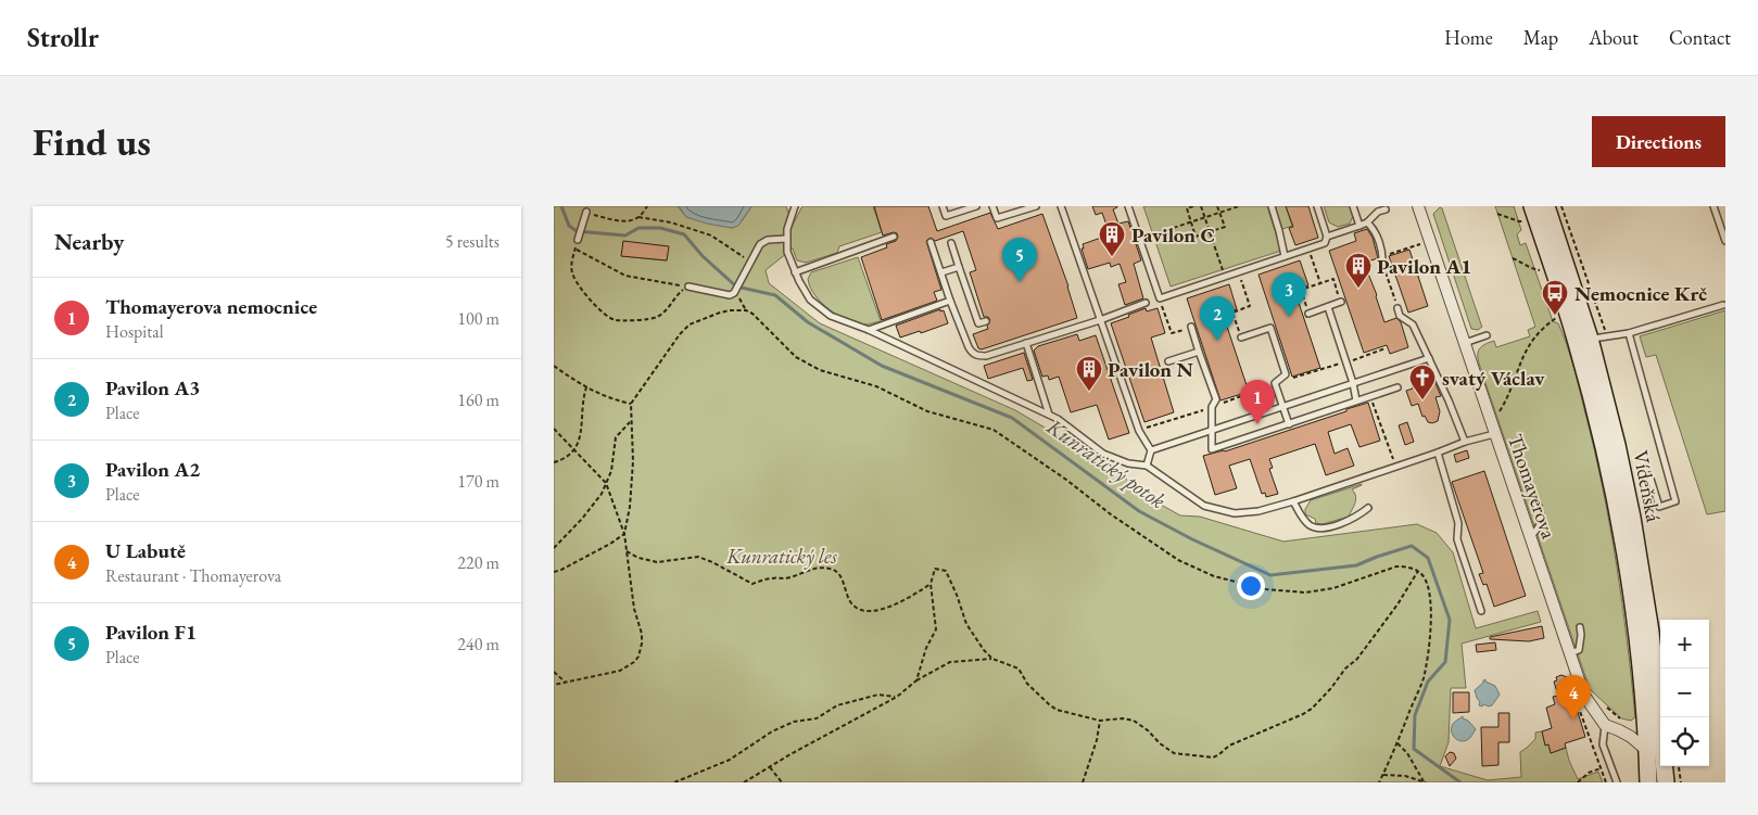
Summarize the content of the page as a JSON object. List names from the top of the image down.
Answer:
{
  "streets": {
    "main road": ["Vídeňská"],
    "street": ["Thomayerova"]
  },
  "crossings": [
    ["Thomayerova", "Vídeňská"]
  ],
  "water": ["Kunratický potok"],
  "parks": ["Kunratický les"],
  "places": {
    "building": ["Pavilon C", "Pavilon A1", "Pavilon N"],
    "bus stop": ["Nemocnice Krč"],
    "church": ["svatý Václav"]
  },
  "page": {
    "header": "Strollr",
    "nav": [
      "Home",
      "Map",
      "About",
      "Contact"
    ],
    "buttons": "Directions",
    "title": "Find us",
    "heading": ["Nearby", "5 results"],
    "pins": [
      "5",
      "3",
      "2",
      "1",
      "4"
    ],
    "list": [
      {
        "mark": "1",
        "name": "Thomayerova nemocnice",
        "note": "Hospital",
        "value": "100 m"
      },
      {
        "mark": "2",
        "name": "Pavilon A3",
        "note": "Place",
        "value": "160 m"
      },
      {
        "mark": "3",
        "name": "Pavilon A2",
        "note": "Place",
        "value": "170 m"
      },
      {
        "mark": "4",
        "name": "U Labutě",
        "note": "Restaurant · Thomayerova",
        "value": "220 m"
      },
      {
        "mark": "5",
        "name": "Pavilon F1",
        "note": "Place",
        "value": "240 m"
      }
    ],
    "map_buttons": ["+", "−"]
  }
}
